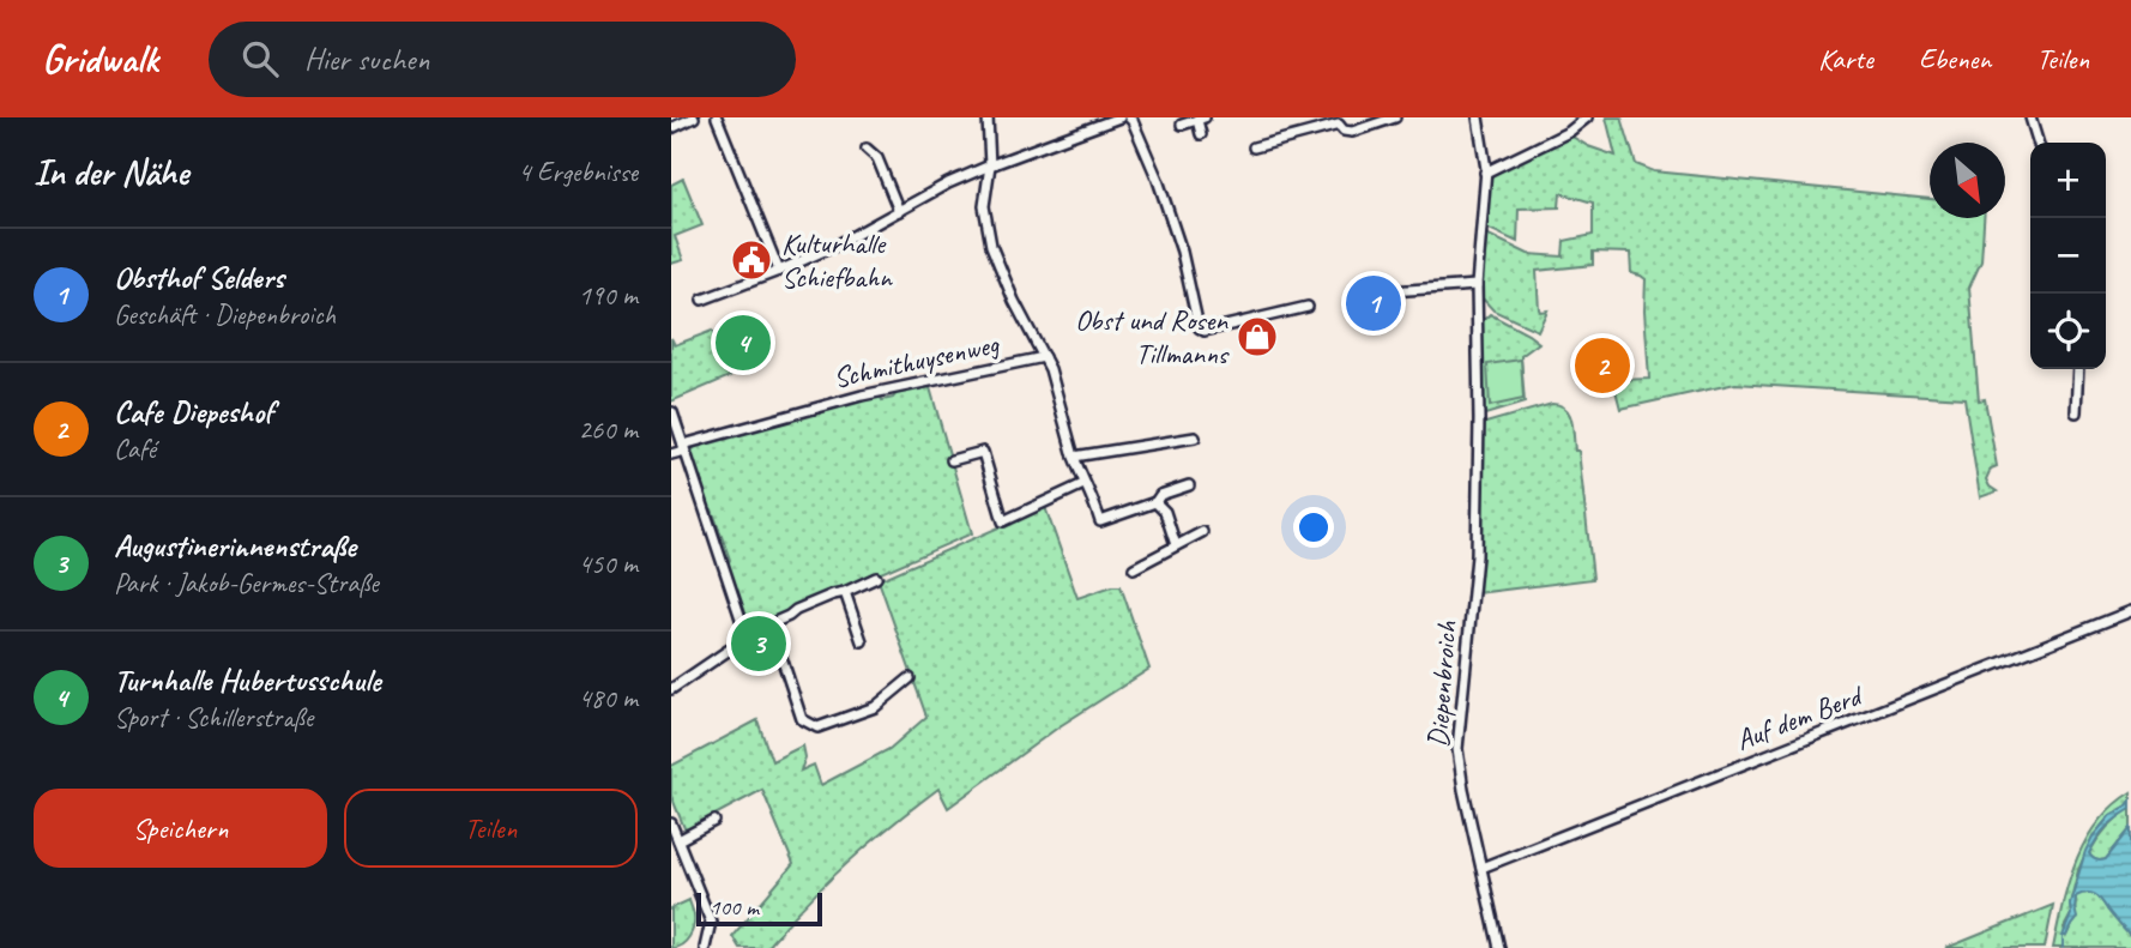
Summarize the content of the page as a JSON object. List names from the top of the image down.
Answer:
{
  "streets": {
    "street": ["Schmithuysenweg", "Diepenbroich", "Auf dem Berd"]
  },
  "crossings": [
    ["Diepenbroich", "Auf dem Berd"]
  ],
  "places": {
    "public building": ["Kulturhalle Schiefbahn"],
    "shop": ["Obst und Rosen Tillmanns"]
  },
  "scale_bar": "100 m",
  "north": "bottom right",
  "page": {
    "header": "Gridwalk",
    "search": "Hier suchen",
    "nav": ["Karte", "Ebenen", "Teilen"],
    "heading": ["In der Nähe", "4 Ergebnisse"],
    "map_buttons": ["+", "−"],
    "list": [
      {
        "mark": "1",
        "name": "Obsthof Selders",
        "note": "Geschäft · Diepenbroich",
        "value": "190 m"
      },
      {
        "mark": "2",
        "name": "Cafe Diepeshof",
        "note": "Café",
        "value": "260 m"
      },
      {
        "mark": "3",
        "name": "Augustinerinnenstraße",
        "note": "Park · Jakob-Germes-Straße",
        "value": "450 m"
      },
      {
        "mark": "4",
        "name": "Turnhalle Hubertusschule",
        "note": "Sport · Schillerstraße",
        "value": "480 m"
      }
    ],
    "pins": [
      "1",
      "4",
      "2",
      "3"
    ],
    "buttons": ["Speichern", "Teilen"],
    "scale": "100 m"
  }
}
